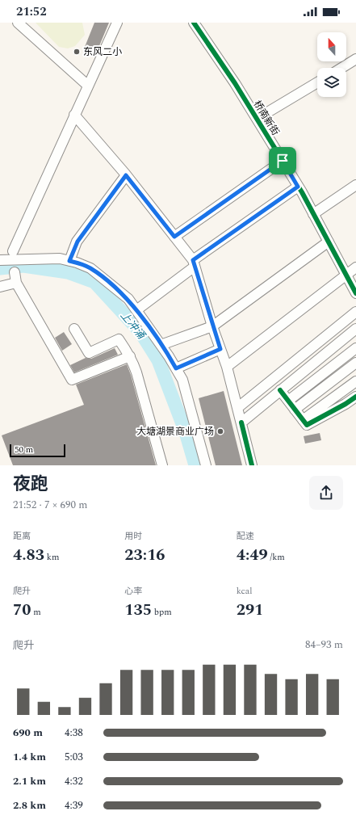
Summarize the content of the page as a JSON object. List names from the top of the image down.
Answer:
{
  "streets": {
    "street": ["桥南新街"]
  },
  "water": ["上冲涌"],
  "places": ["东风二小", "大塘湖景商业广场"],
  "scale_bar": "50 m",
  "north": "top",
  "page": {
    "status": "21:52",
    "scale": "50 m",
    "heading": ["夜跑", "21:52 · 7 × 690 m"],
    "stats": [
      ["距离", "4.83 km"],
      ["用时", "23:16"],
      ["配速", "4:49 /km"],
      ["爬升", "70 m"],
      ["心率", "135 bpm"],
      ["kcal", "291"]
    ],
    "chart": ["爬升", "84–93 m"],
    "list": [
      {
        "name": "690 m",
        "note": "4:38"
      },
      {
        "name": "1.4 km",
        "note": "5:03"
      },
      {
        "name": "2.1 km",
        "note": "4:32"
      },
      {
        "name": "2.8 km",
        "note": "4:39"
      }
    ]
  }
}
